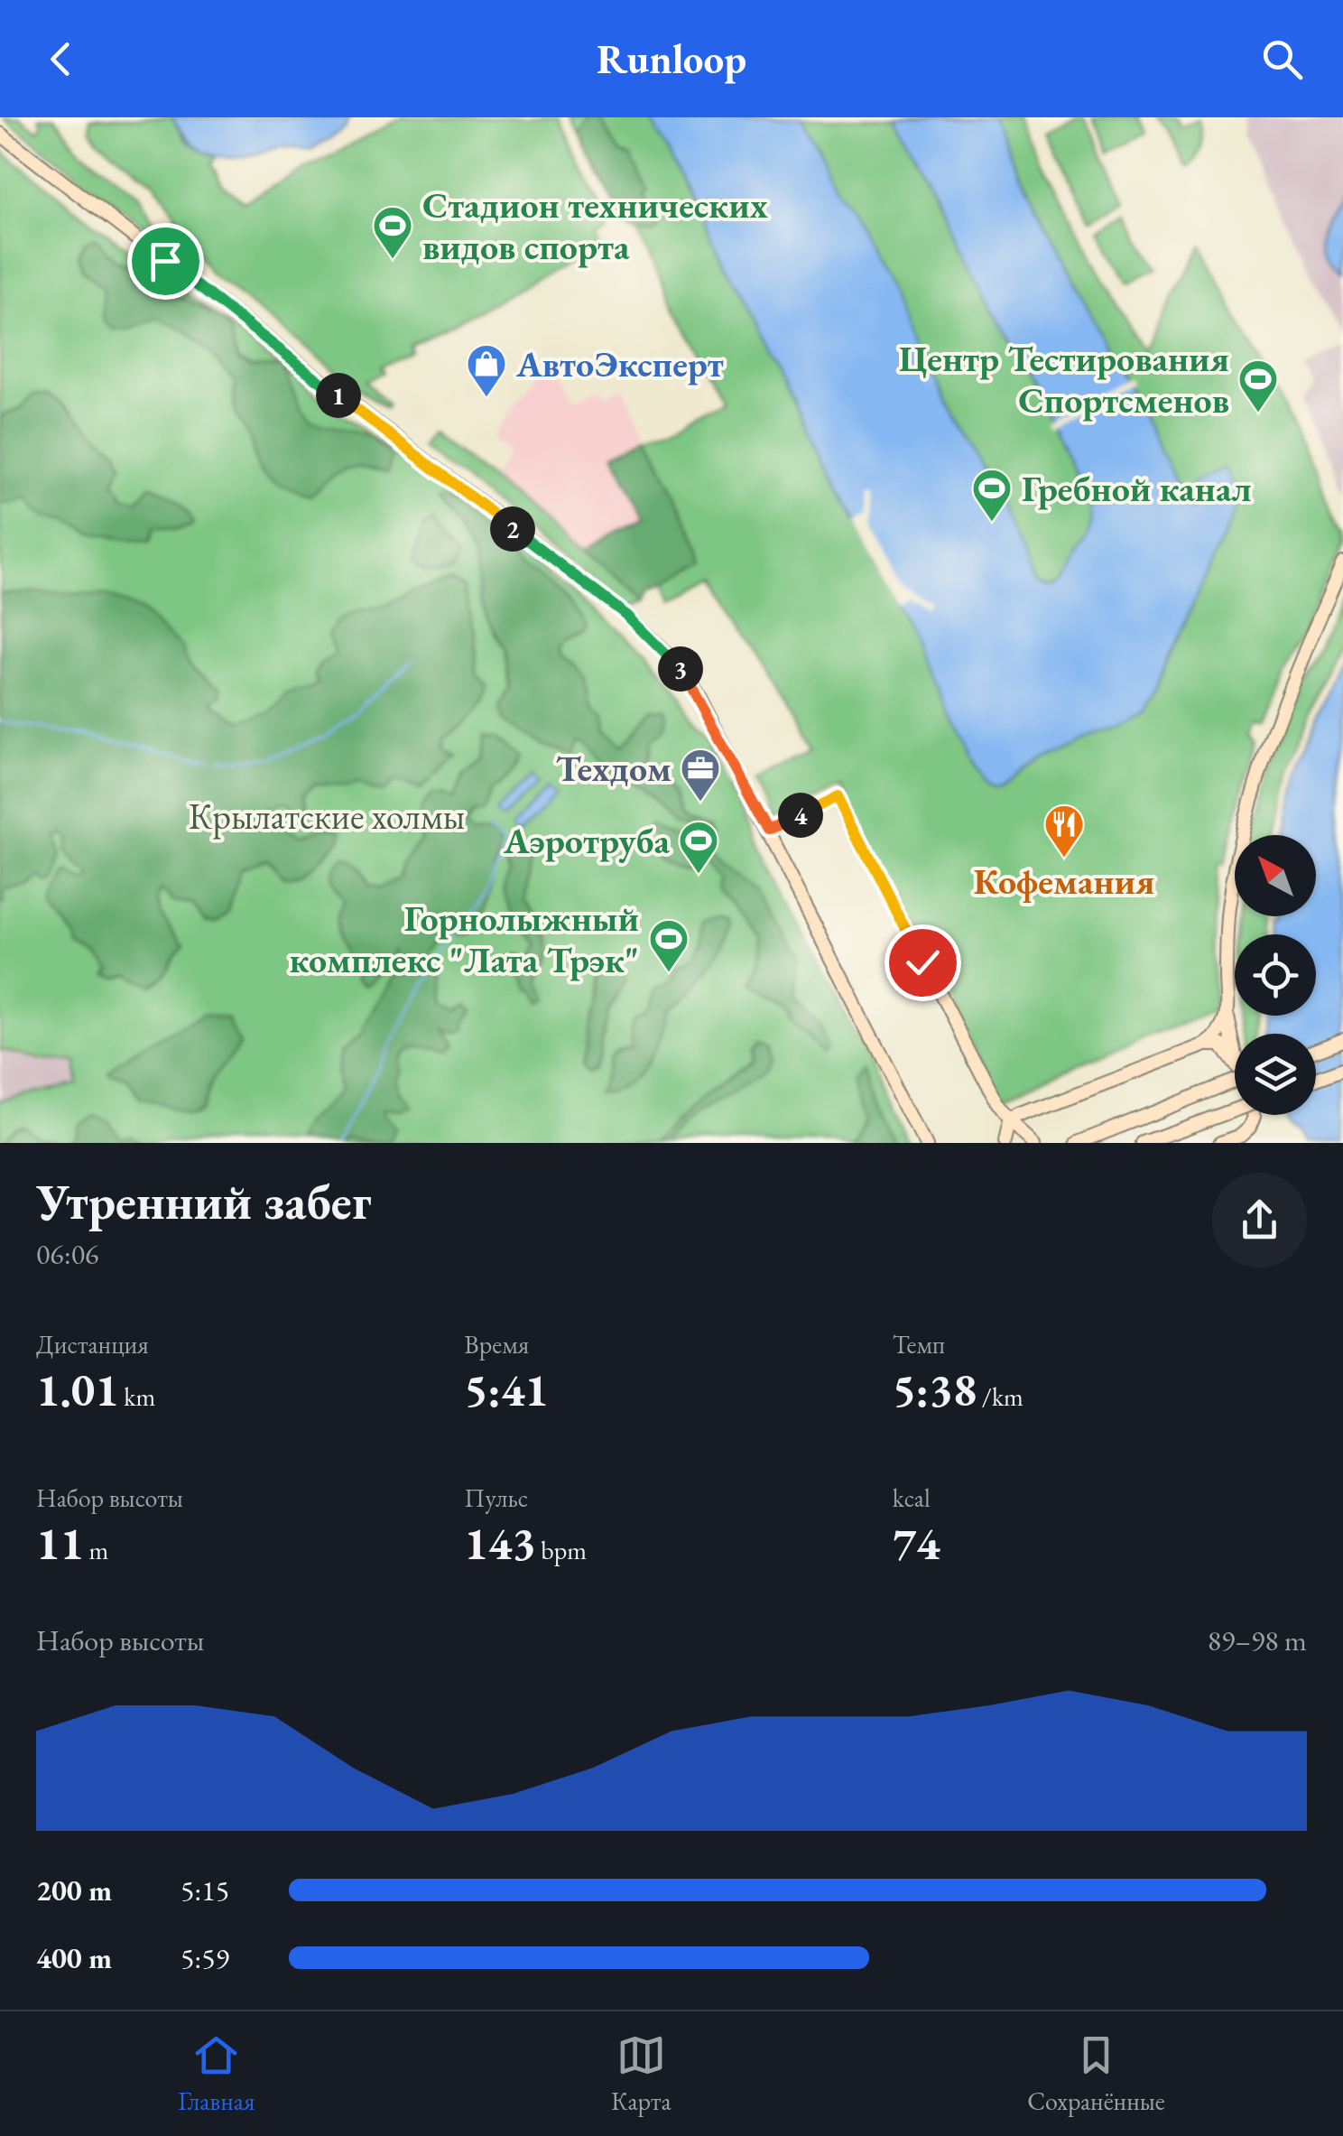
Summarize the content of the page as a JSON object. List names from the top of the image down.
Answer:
{
  "parks": ["Крылатские холмы"],
  "places": {
    "sports": [
      "Стадион технических видов спорта",
      "Центр Тестирования Спортсменов",
      "Гребной канал",
      "Аэротруба",
      "Горнолыжный комплекс \"Лата Трэк\""
    ],
    "shop": ["АвтоЭксперт"],
    "office": ["Техдом"],
    "restaurant": ["Кофемания"]
  },
  "north": "top left",
  "page": {
    "header": "Runloop",
    "pins": [
      "1",
      "2",
      "3",
      "4"
    ],
    "heading": ["Утренний забег", "06:06"],
    "stats": [
      ["Дистанция", "1.01 km"],
      ["Время", "5:41"],
      ["Темп", "5:38 /km"],
      ["Набор высоты", "11 m"],
      ["Пульс", "143 bpm"],
      ["kcal", "74"]
    ],
    "chart": ["Набор высоты", "89–98 m"],
    "list": [
      {
        "name": "200 m",
        "note": "5:15"
      },
      {
        "name": "400 m",
        "note": "5:59"
      }
    ],
    "tabs": ["Главная", "Карта", "Сохранённые"]
  }
}
